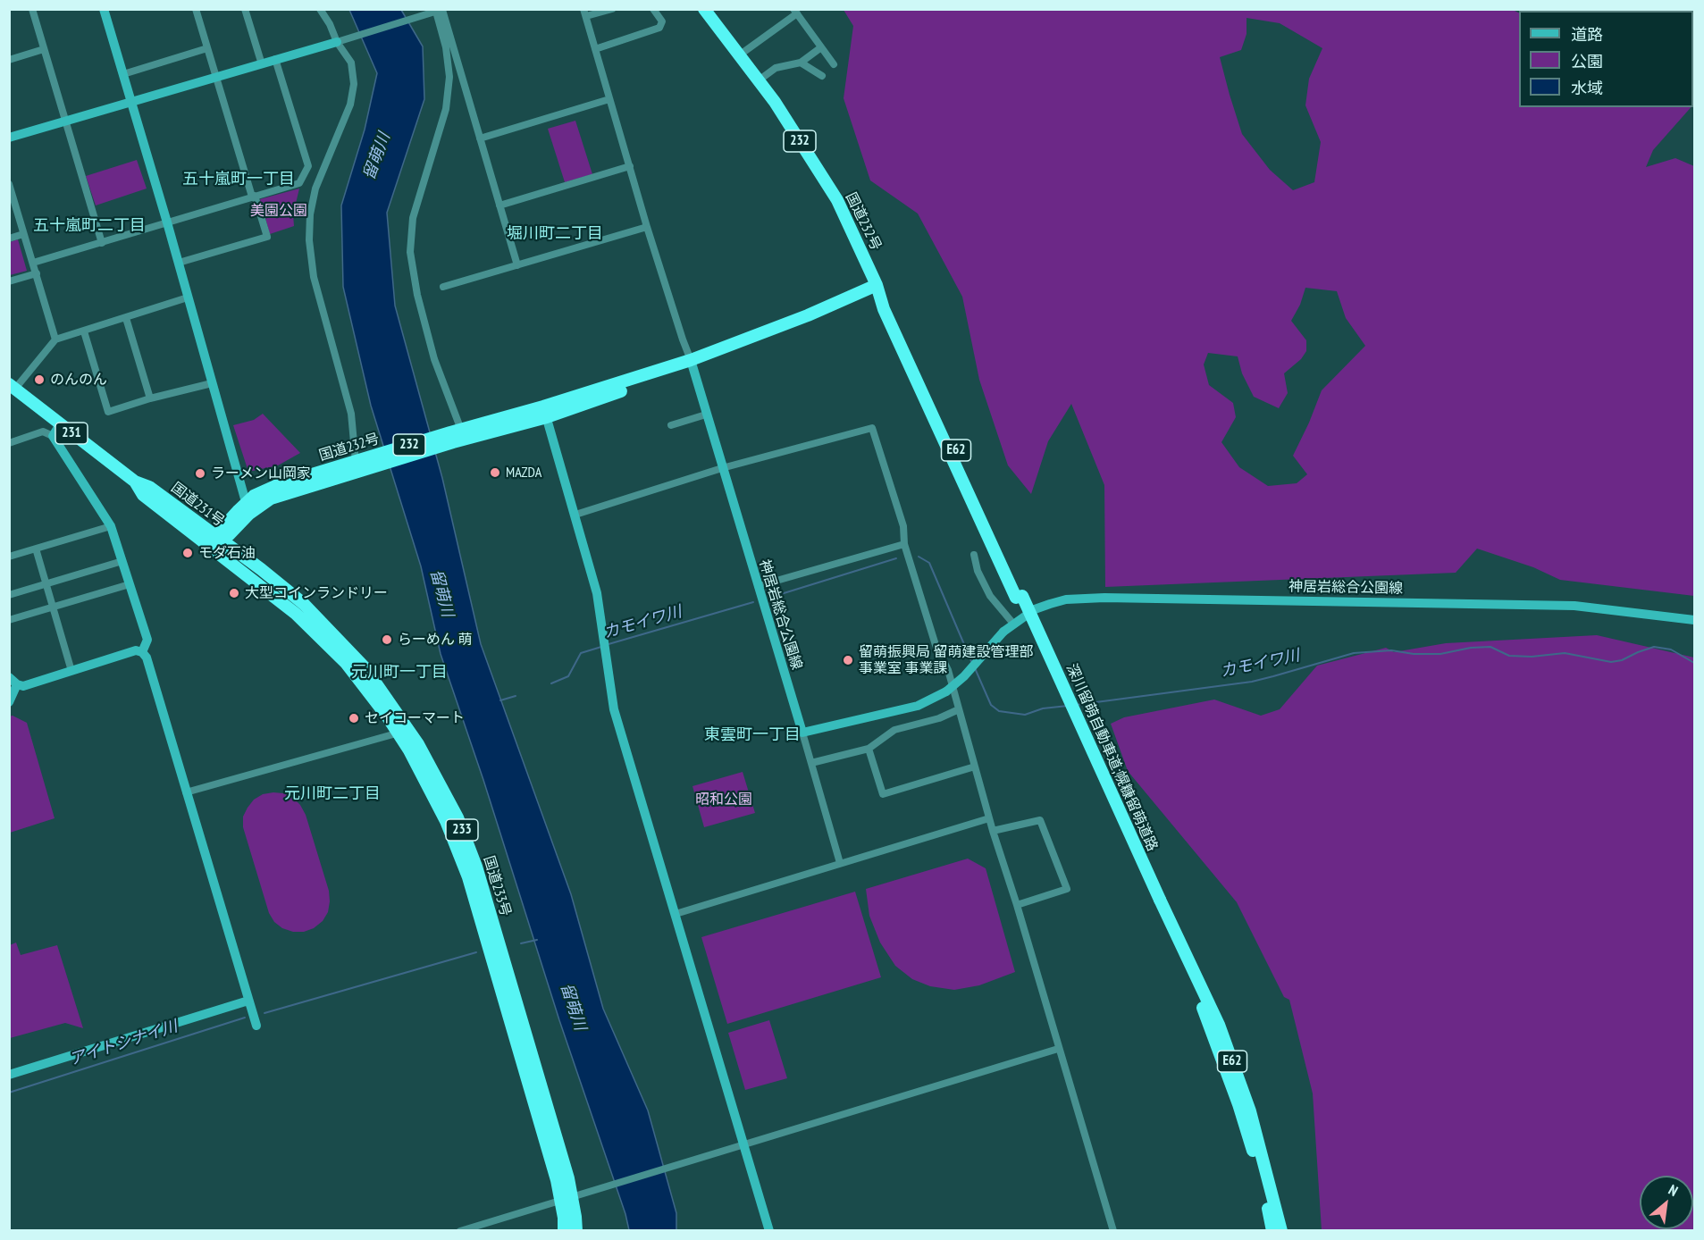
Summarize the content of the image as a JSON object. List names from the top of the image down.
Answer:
{
  "streets": {
    "highway": [
      "232",
      "国道232号",
      "231",
      "E62",
      "国道231号",
      "深川留萌自動車道;幌糠留萌道路",
      "233",
      "国道233号"
    ],
    "street": ["神居岩総合公園線"]
  },
  "crossings": [
    ["国道232号", "国道231号"],
    ["国道232号", "神居岩総合公園線"],
    ["国道232号", "深川留萌自動車道;幌糠留萌道路"],
    ["国道232号", "国道233号"],
    ["国道231号", "国道233号"]
  ],
  "districts": [
    "五十嵐町一丁目",
    "五十嵐町二丁目",
    "堀川町二丁目",
    "元川町一丁目",
    "東雲町一丁目",
    "元川町二丁目"
  ],
  "water": ["留萌川", "カモイワ川", "アイトシナイ川"],
  "parks": ["美園公園", "昭和公園"],
  "places": [
    "のんのん",
    "MAZDA",
    "ラーメン山岡家",
    "モダ石油",
    "大型コインランドリー",
    "らーめん 萌",
    "留萌振興局 留萌建設管理部 事業室 事業課",
    "セイコーマート"
  ],
  "legend": ["道路", "公園", "水域"],
  "north": "top right"
}
